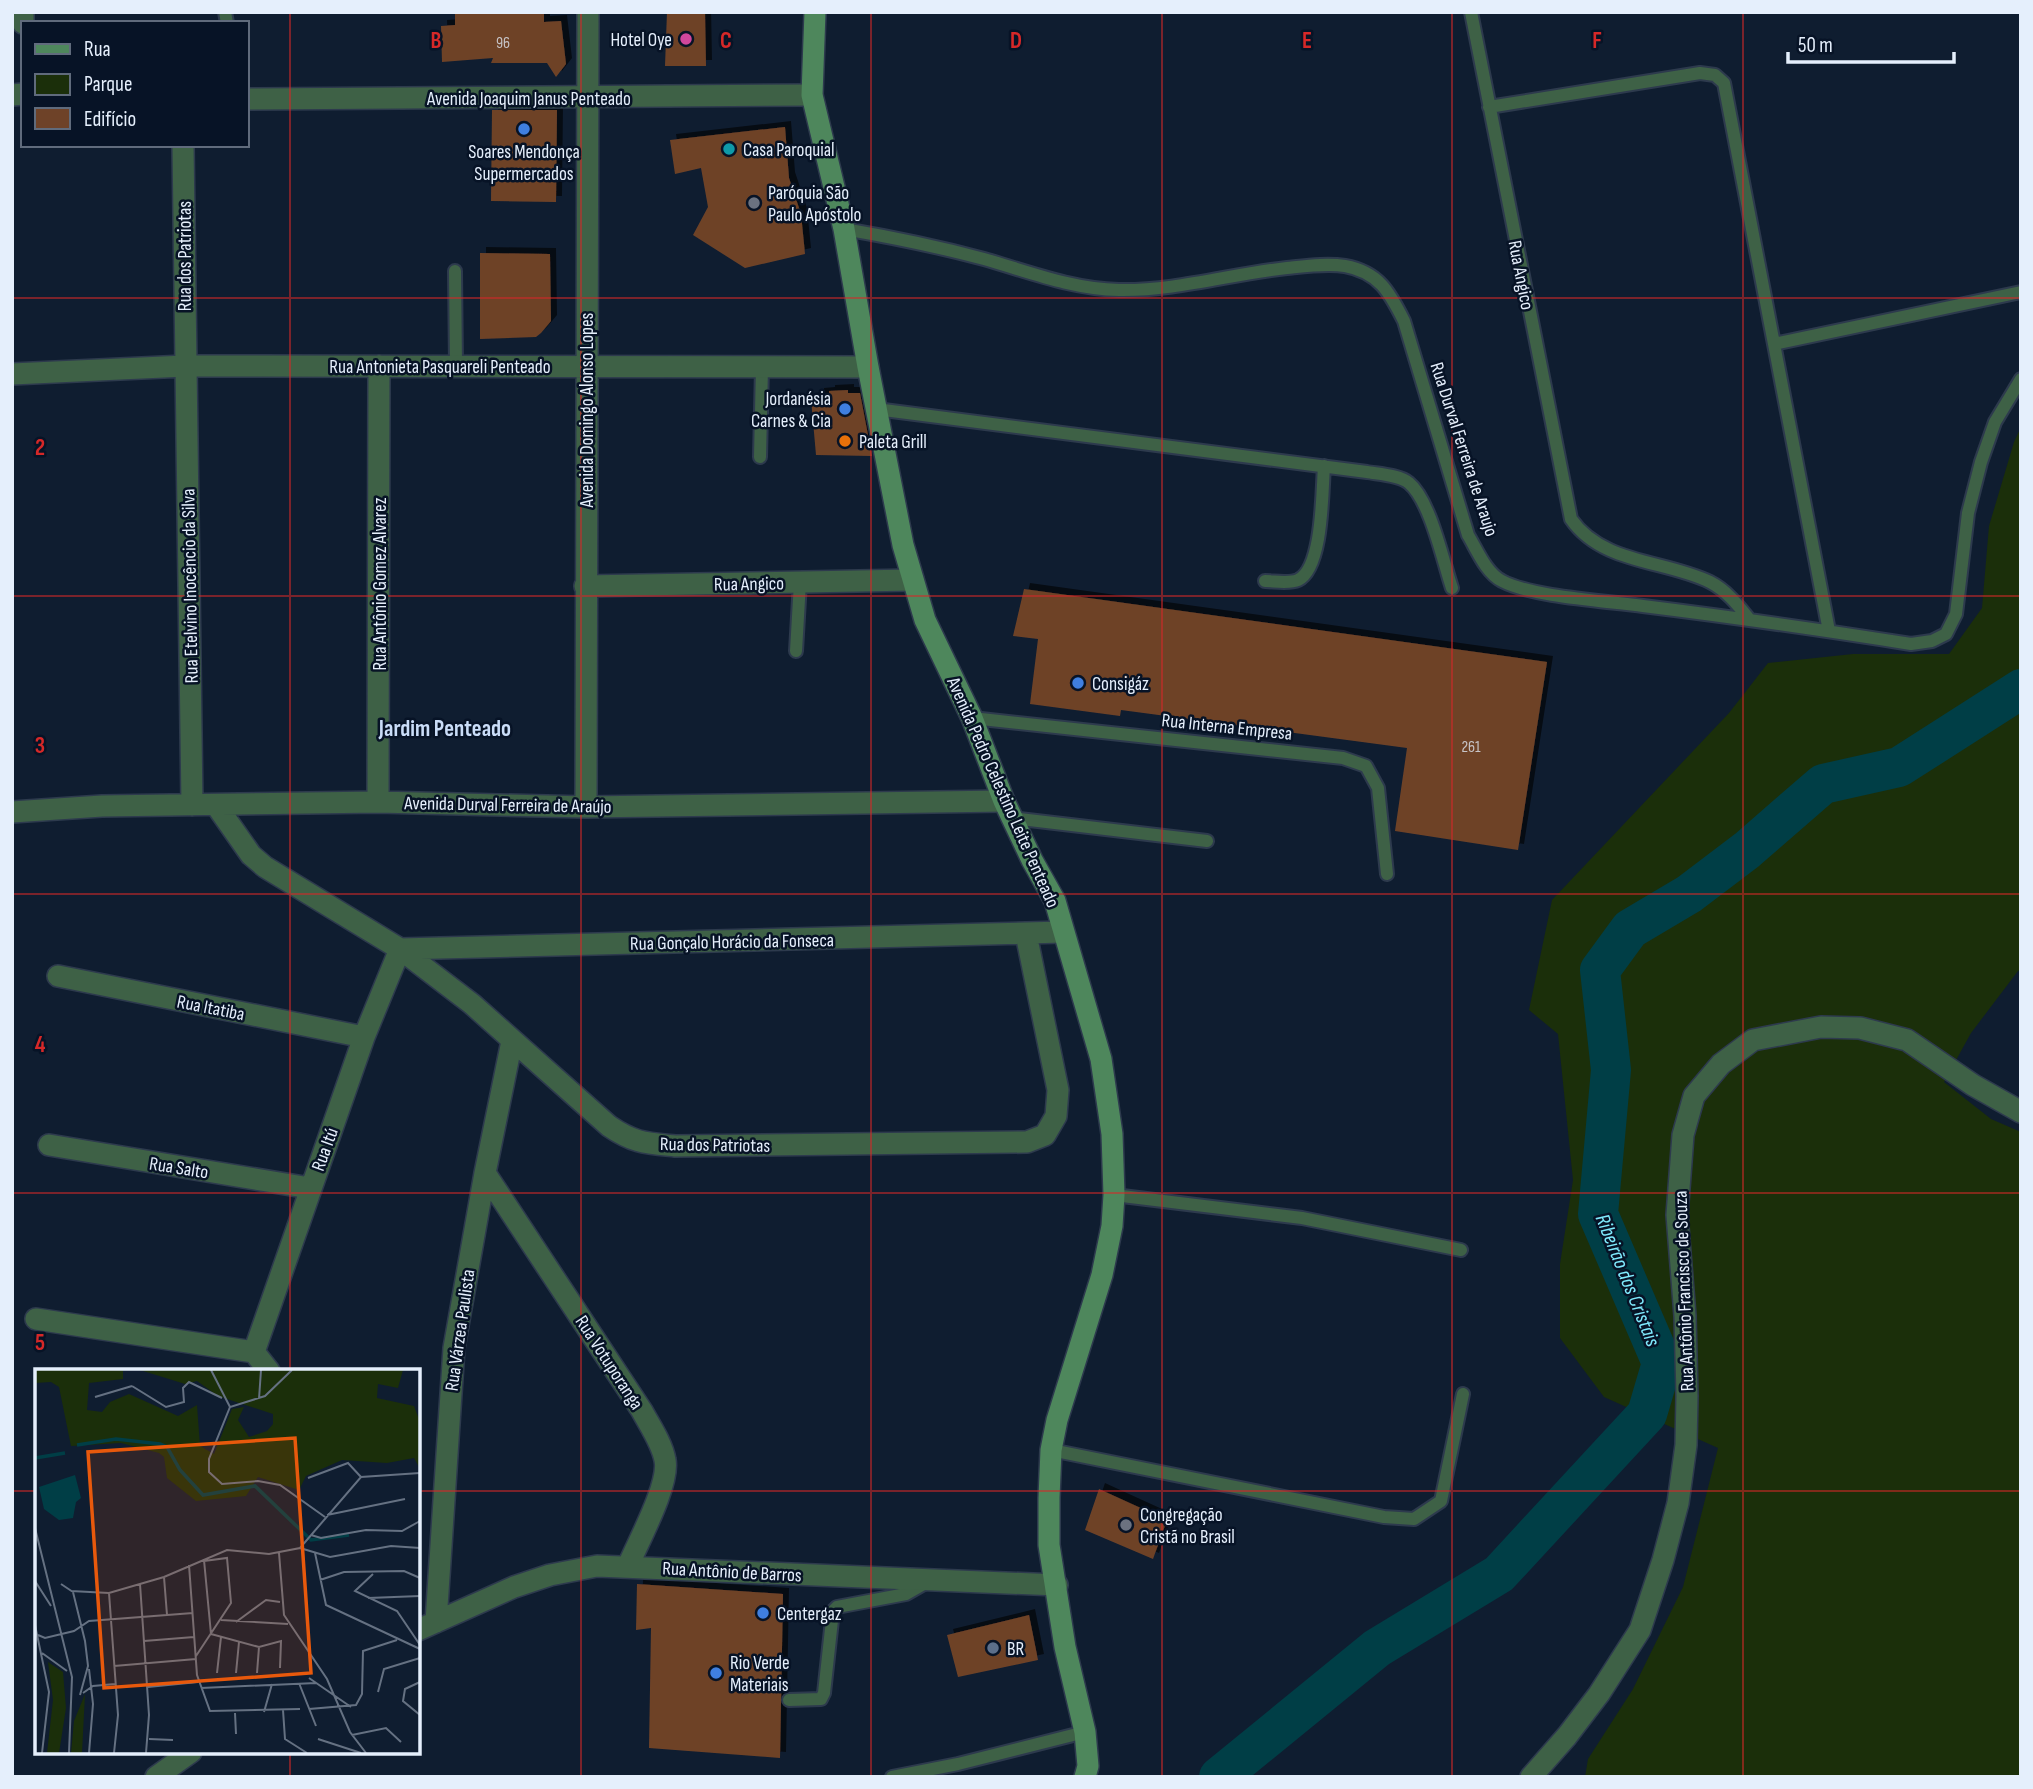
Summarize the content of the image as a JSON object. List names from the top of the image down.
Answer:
{
  "streets": {
    "street": [
      "Avenida Joaquim Janus Penteado",
      "Rua dos Patriotas",
      "Rua Angico",
      "Rua Antonieta Pasquareli Penteado",
      "Avenida Domingo Alonso Lopes",
      "Rua Antônio Gomez Alvarez",
      "Rua Etelvino Inocêncio da Silva",
      "Avenida Pedro Celestino Leite Penteado",
      "Avenida Durval Ferreira de Araújo",
      "Rua Gonçalo Horácio da Fonseca",
      "Rua Itatiba",
      "Rua Itú",
      "Rua Salto",
      "Rua Antônio Francisco de Souza",
      "Rua Várzea Paulista",
      "Rua Votuporanga",
      "Rua Antônio de Barros"
    ],
    "lane": ["Rua Durval Ferreira de Araujo", "Rua Interna Empresa"]
  },
  "crossings": [
    ["Avenida Joaquim Janus Penteado", "Avenida Domingo Alonso Lopes"],
    ["Avenida Joaquim Janus Penteado", "Avenida Pedro Celestino Leite Penteado"],
    ["Rua dos Patriotas", "Rua Antonieta Pasquareli Penteado"],
    ["Rua dos Patriotas", "Rua Etelvino Inocêncio da Silva"],
    ["Rua dos Patriotas", "Avenida Durval Ferreira de Araújo"],
    ["Rua dos Patriotas", "Rua Gonçalo Horácio da Fonseca"],
    ["Rua dos Patriotas", "Rua Itú"],
    ["Rua dos Patriotas", "Rua Várzea Paulista"],
    ["Rua Angico", "Avenida Domingo Alonso Lopes"],
    ["Rua Angico", "Rua Durval Ferreira de Araujo"],
    ["Rua Angico", "Avenida Pedro Celestino Leite Penteado"],
    ["Rua Antonieta Pasquareli Penteado", "Avenida Domingo Alonso Lopes"],
    ["Rua Antonieta Pasquareli Penteado", "Rua Antônio Gomez Alvarez"],
    ["Rua Antonieta Pasquareli Penteado", "Rua Etelvino Inocêncio da Silva"],
    ["Rua Antonieta Pasquareli Penteado", "Avenida Pedro Celestino Leite Penteado"],
    ["Avenida Domingo Alonso Lopes", "Avenida Durval Ferreira de Araújo"],
    ["Rua Durval Ferreira de Araujo", "Avenida Pedro Celestino Leite Penteado"],
    ["Rua Antônio Gomez Alvarez", "Avenida Durval Ferreira de Araújo"],
    ["Rua Etelvino Inocêncio da Silva", "Avenida Durval Ferreira de Araújo"],
    ["Rua Interna Empresa", "Avenida Pedro Celestino Leite Penteado"],
    ["Avenida Pedro Celestino Leite Penteado", "Avenida Durval Ferreira de Araújo"],
    ["Avenida Pedro Celestino Leite Penteado", "Rua Gonçalo Horácio da Fonseca"],
    ["Avenida Pedro Celestino Leite Penteado", "Rua Antônio de Barros"],
    ["Rua Gonçalo Horácio da Fonseca", "Rua Itú"],
    ["Rua Itatiba", "Rua Itú"],
    ["Rua Itú", "Rua Salto"],
    ["Rua Várzea Paulista", "Rua Votuporanga"],
    ["Rua Várzea Paulista", "Rua Antônio de Barros"],
    ["Rua Votuporanga", "Rua Antônio de Barros"]
  ],
  "districts": ["Jardim Penteado"],
  "water": ["Ribeirão dos Cristais"],
  "places": [
    "Hotel Oye",
    "Soares Mendonça Supermercados",
    "Casa Paroquial",
    "Paróquia São Paulo Apóstolo",
    "Jordanésia Carnes & Cia",
    "Paleta Grill",
    "Consigáz",
    "Congregação Cristã no Brasil",
    "Centergaz",
    "BR",
    "Rio Verde Materiais"
  ],
  "house_numbers": ["96", "261"],
  "legend": ["Rua", "Parque", "Edifício"],
  "scale_bar": "50 m",
  "grid": {
    "columns": [
      "B",
      "C",
      "D",
      "E",
      "F"
    ],
    "rows": [
      "2",
      "3",
      "4",
      "5"
    ]
  }
}
